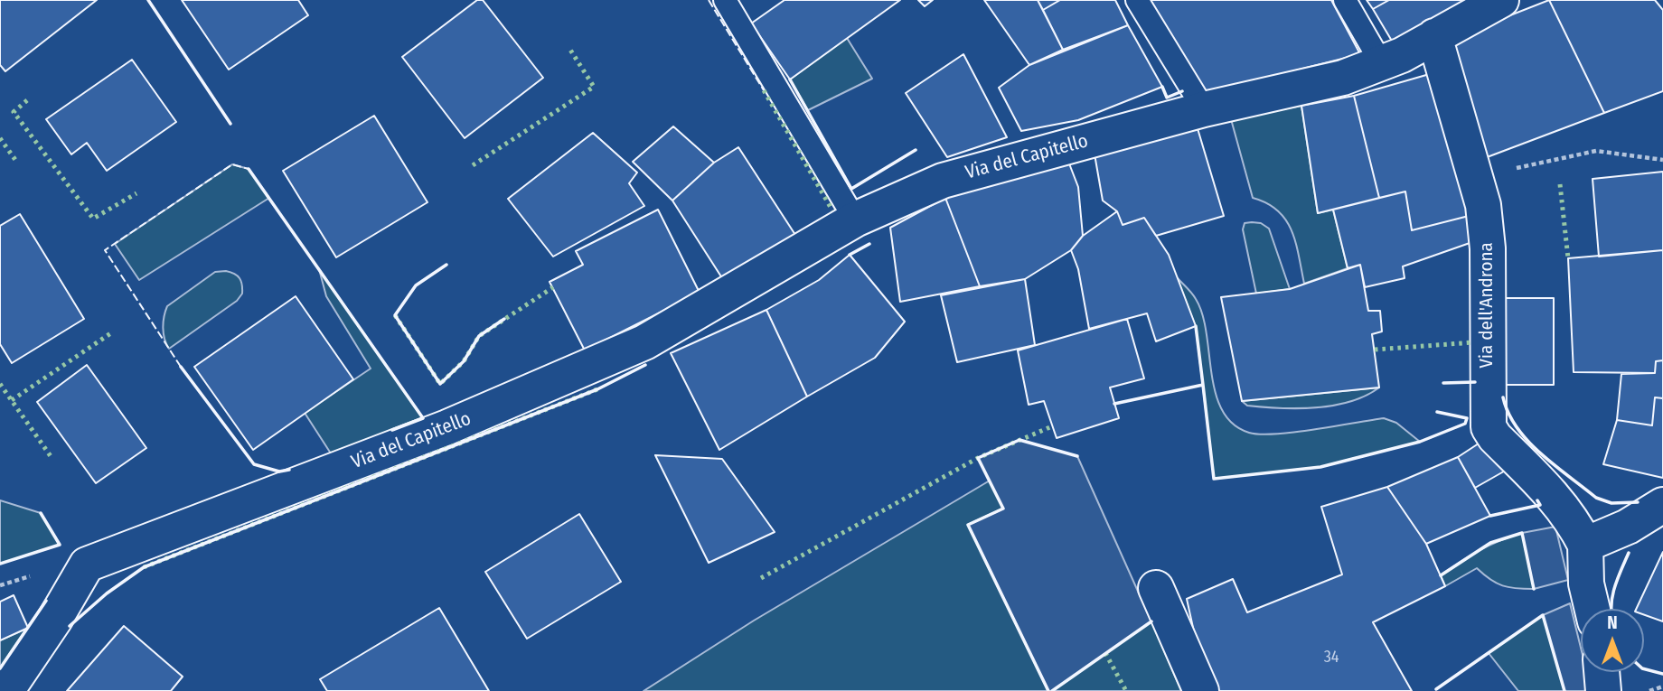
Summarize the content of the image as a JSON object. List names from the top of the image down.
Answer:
{
  "streets": {
    "street": ["Via del Capitello", "Via dell'Androna"]
  },
  "crossings": [
    ["Via del Capitello", "Via dell'Androna"]
  ],
  "house_numbers": ["34"],
  "north": "top"
}
